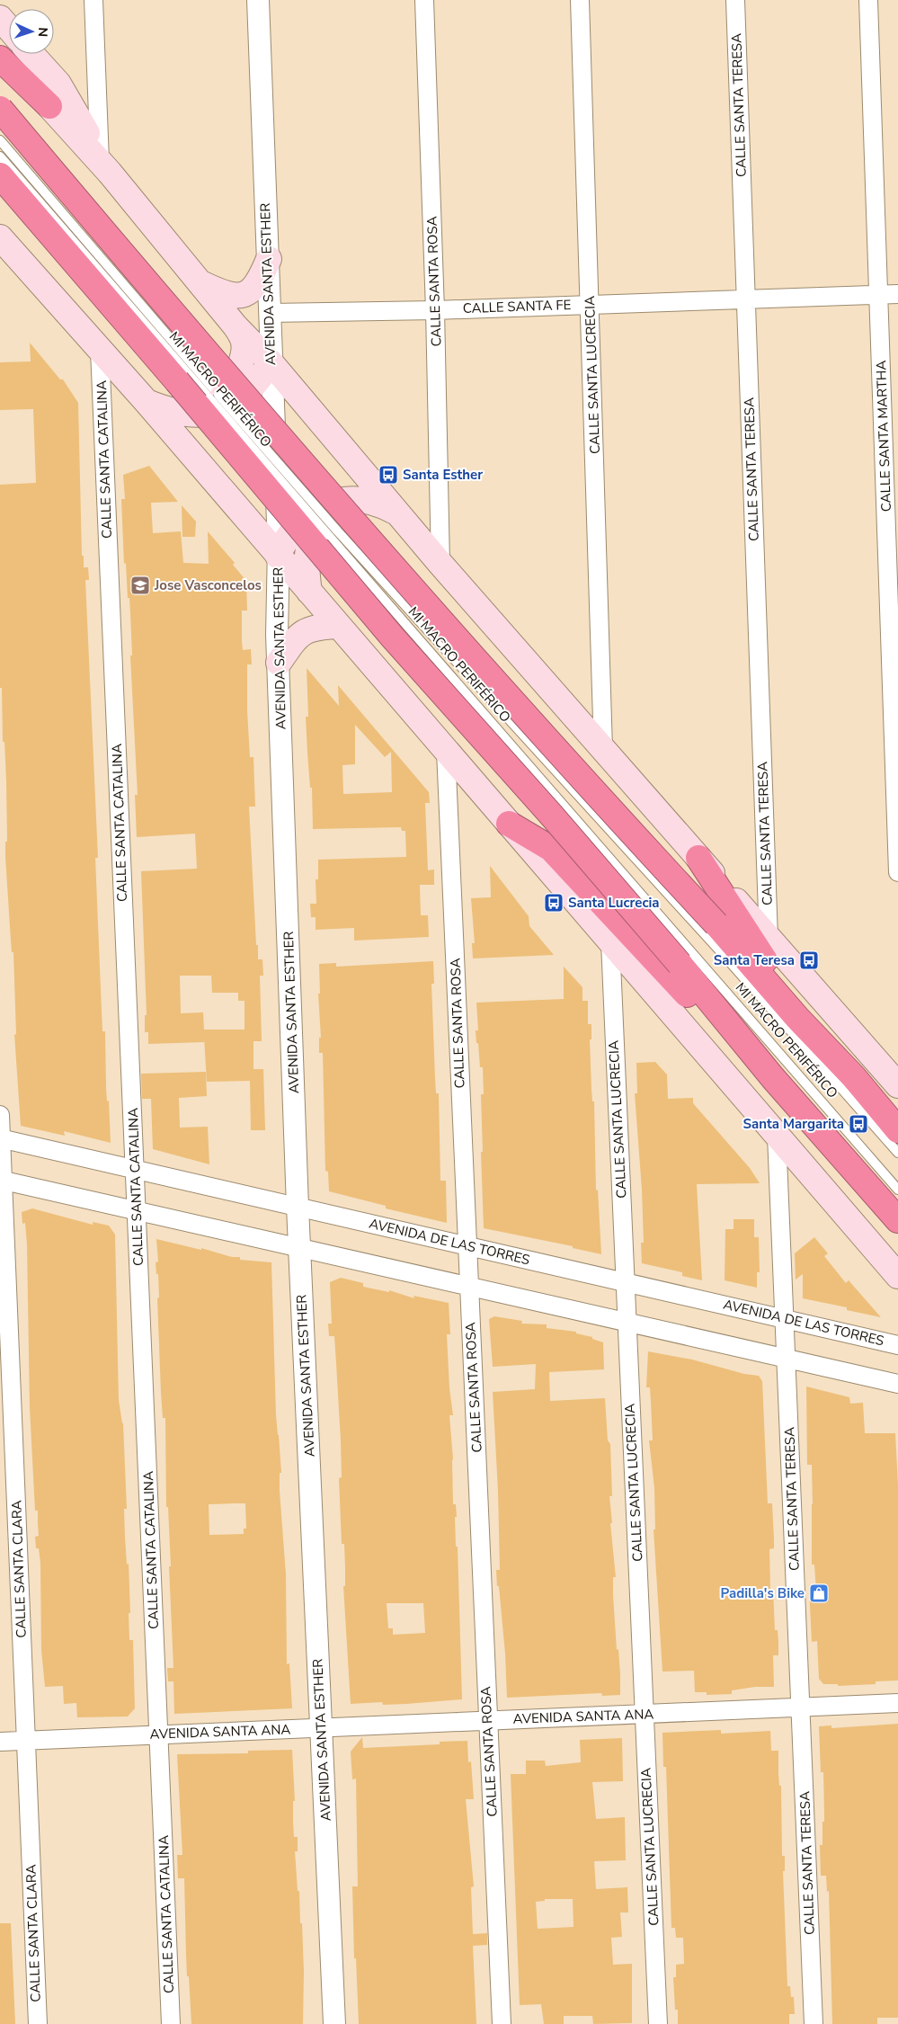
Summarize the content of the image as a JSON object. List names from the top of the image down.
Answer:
{
  "streets": {
    "street": [
      "CALLE SANTA TERESA",
      "CALLE SANTA ROSA",
      "AVENIDA SANTA ESTHER",
      "CALLE SANTA FE",
      "CALLE SANTA LUCRECIA",
      "CALLE SANTA MARTHA",
      "CALLE SANTA CATALINA",
      "AVENIDA DE LAS TORRES",
      "CALLE SANTA CLARA",
      "AVENIDA SANTA ANA"
    ],
    "lane": ["MI MACRO PERIFÉRICO"]
  },
  "crossings": [
    ["CALLE SANTA TERESA", "CALLE SANTA FE"],
    ["CALLE SANTA TERESA", "AVENIDA DE LAS TORRES"],
    ["CALLE SANTA TERESA", "AVENIDA SANTA ANA"],
    ["CALLE SANTA ROSA", "CALLE SANTA FE"],
    ["CALLE SANTA ROSA", "AVENIDA DE LAS TORRES"],
    ["CALLE SANTA ROSA", "AVENIDA SANTA ANA"],
    ["AVENIDA SANTA ESTHER", "CALLE SANTA FE"],
    ["AVENIDA SANTA ESTHER", "AVENIDA DE LAS TORRES"],
    ["AVENIDA SANTA ESTHER", "AVENIDA SANTA ANA"],
    ["CALLE SANTA FE", "CALLE SANTA LUCRECIA"],
    ["CALLE SANTA FE", "CALLE SANTA MARTHA"],
    ["CALLE SANTA LUCRECIA", "AVENIDA DE LAS TORRES"],
    ["CALLE SANTA LUCRECIA", "AVENIDA SANTA ANA"],
    ["CALLE SANTA CATALINA", "AVENIDA DE LAS TORRES"],
    ["CALLE SANTA CATALINA", "AVENIDA SANTA ANA"],
    ["AVENIDA DE LAS TORRES", "CALLE SANTA CLARA"],
    ["CALLE SANTA CLARA", "AVENIDA SANTA ANA"]
  ],
  "places": {
    "bus stop": [
      "Santa Esther",
      "Santa Lucrecia",
      "Santa Teresa",
      "Santa Margarita"
    ],
    "school or university": ["Jose Vasconcelos"],
    "shop": ["Padilla's Bike"]
  },
  "north": "right"
}
